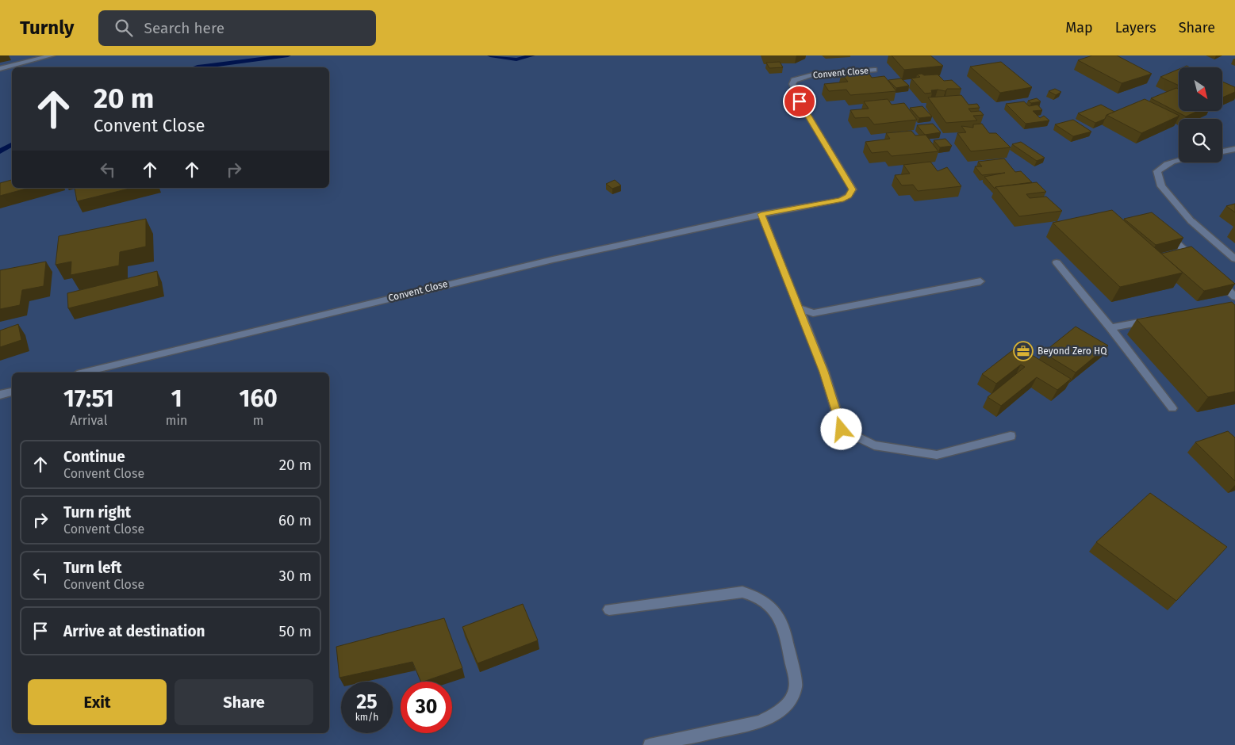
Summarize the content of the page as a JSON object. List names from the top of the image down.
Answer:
{
  "streets": {
    "street": ["Convent Close"]
  },
  "places": {
    "office": ["Beyond Zero HQ"]
  },
  "north": "bottom right",
  "page": {
    "header": "Turnly",
    "search": "Search here",
    "nav": ["Map", "Layers", "Share"],
    "turn": ["20 m", "Convent Close"],
    "eta": [
      "17:51",
      "Arrival",
      "1",
      "min",
      "160",
      "m"
    ],
    "list": [
      {
        "name": "Continue",
        "note": "Convent Close",
        "value": "20 m"
      },
      {
        "name": "Turn right",
        "note": "Convent Close",
        "value": "60 m"
      },
      {
        "name": "Turn left",
        "note": "Convent Close",
        "value": "30 m"
      },
      {
        "name": "Arrive at destination",
        "value": "50 m"
      }
    ],
    "buttons": ["Exit", "Share"],
    "speed": "25 km/h",
    "limit": "30"
  }
}
